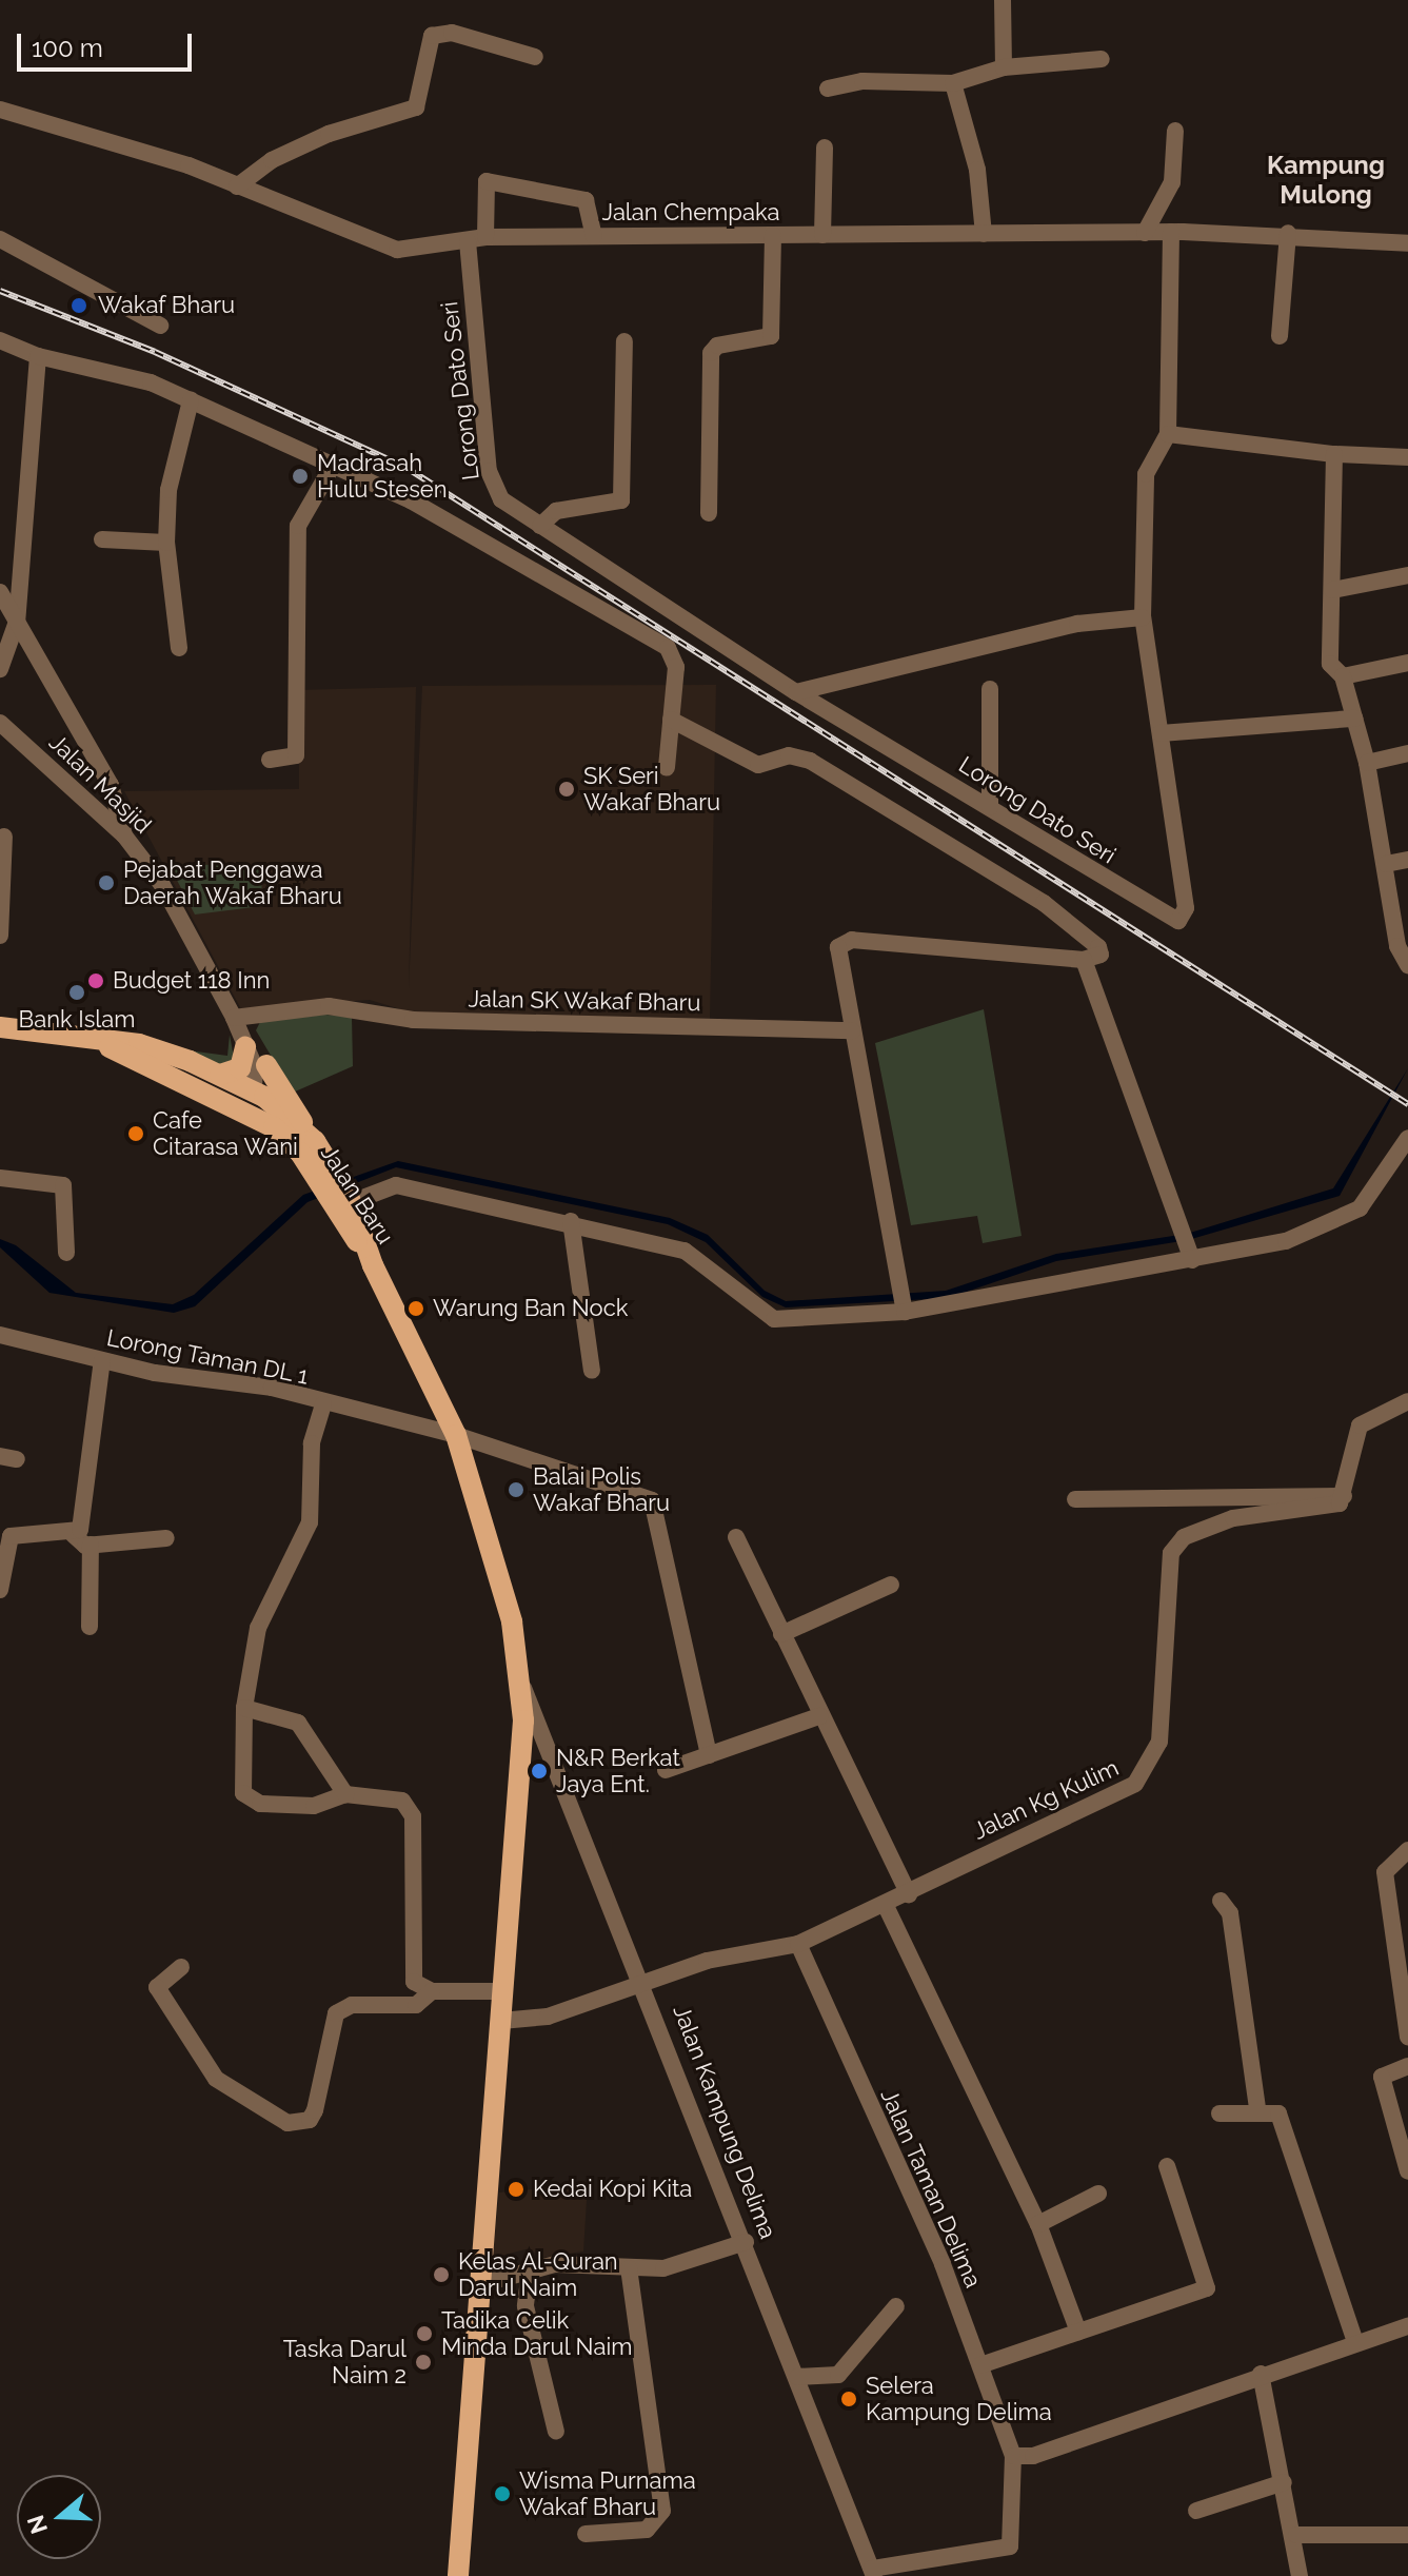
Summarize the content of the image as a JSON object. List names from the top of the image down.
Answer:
{
  "streets": {
    "main road": ["Jalan Baru"],
    "street": [
      "Jalan Chempaka",
      "Lorong Dato Seri",
      "Jalan Masjid",
      "Jalan SK Wakaf Bharu",
      "Lorong Taman DL 1",
      "Jalan Kg Kulim",
      "Jalan Kampung Delima",
      "Jalan Taman Delima"
    ]
  },
  "crossings": [
    ["Jalan Chempaka", "Lorong Dato Seri"],
    ["Jalan Masjid", "Jalan SK Wakaf Bharu"],
    ["Jalan Masjid", "Jalan Baru"],
    ["Jalan Kg Kulim", "Jalan Kampung Delima"],
    ["Jalan Kg Kulim", "Jalan Taman Delima"]
  ],
  "districts": ["Kampung Mulong"],
  "places": [
    "Wakaf Bharu",
    "Madrasah Hulu Stesen",
    "SK Seri Wakaf Bharu",
    "Pejabat Penggawa Daerah Wakaf Bharu",
    "Budget 118 Inn",
    "Bank Islam",
    "Cafe Citarasa Wani",
    "Warung Ban Nock",
    "Balai Polis Wakaf Bharu",
    "N&R Berkat Jaya Ent.",
    "Kedai Kopi Kita",
    "Kelas Al-Quran Darul Naim",
    "Tadika Celik Minda Darul Naim",
    "Taska Darul Naim 2",
    "Selera Kampung Delima",
    "Wisma Purnama Wakaf Bharu"
  ],
  "scale_bar": "100 m",
  "north": "left"
}
